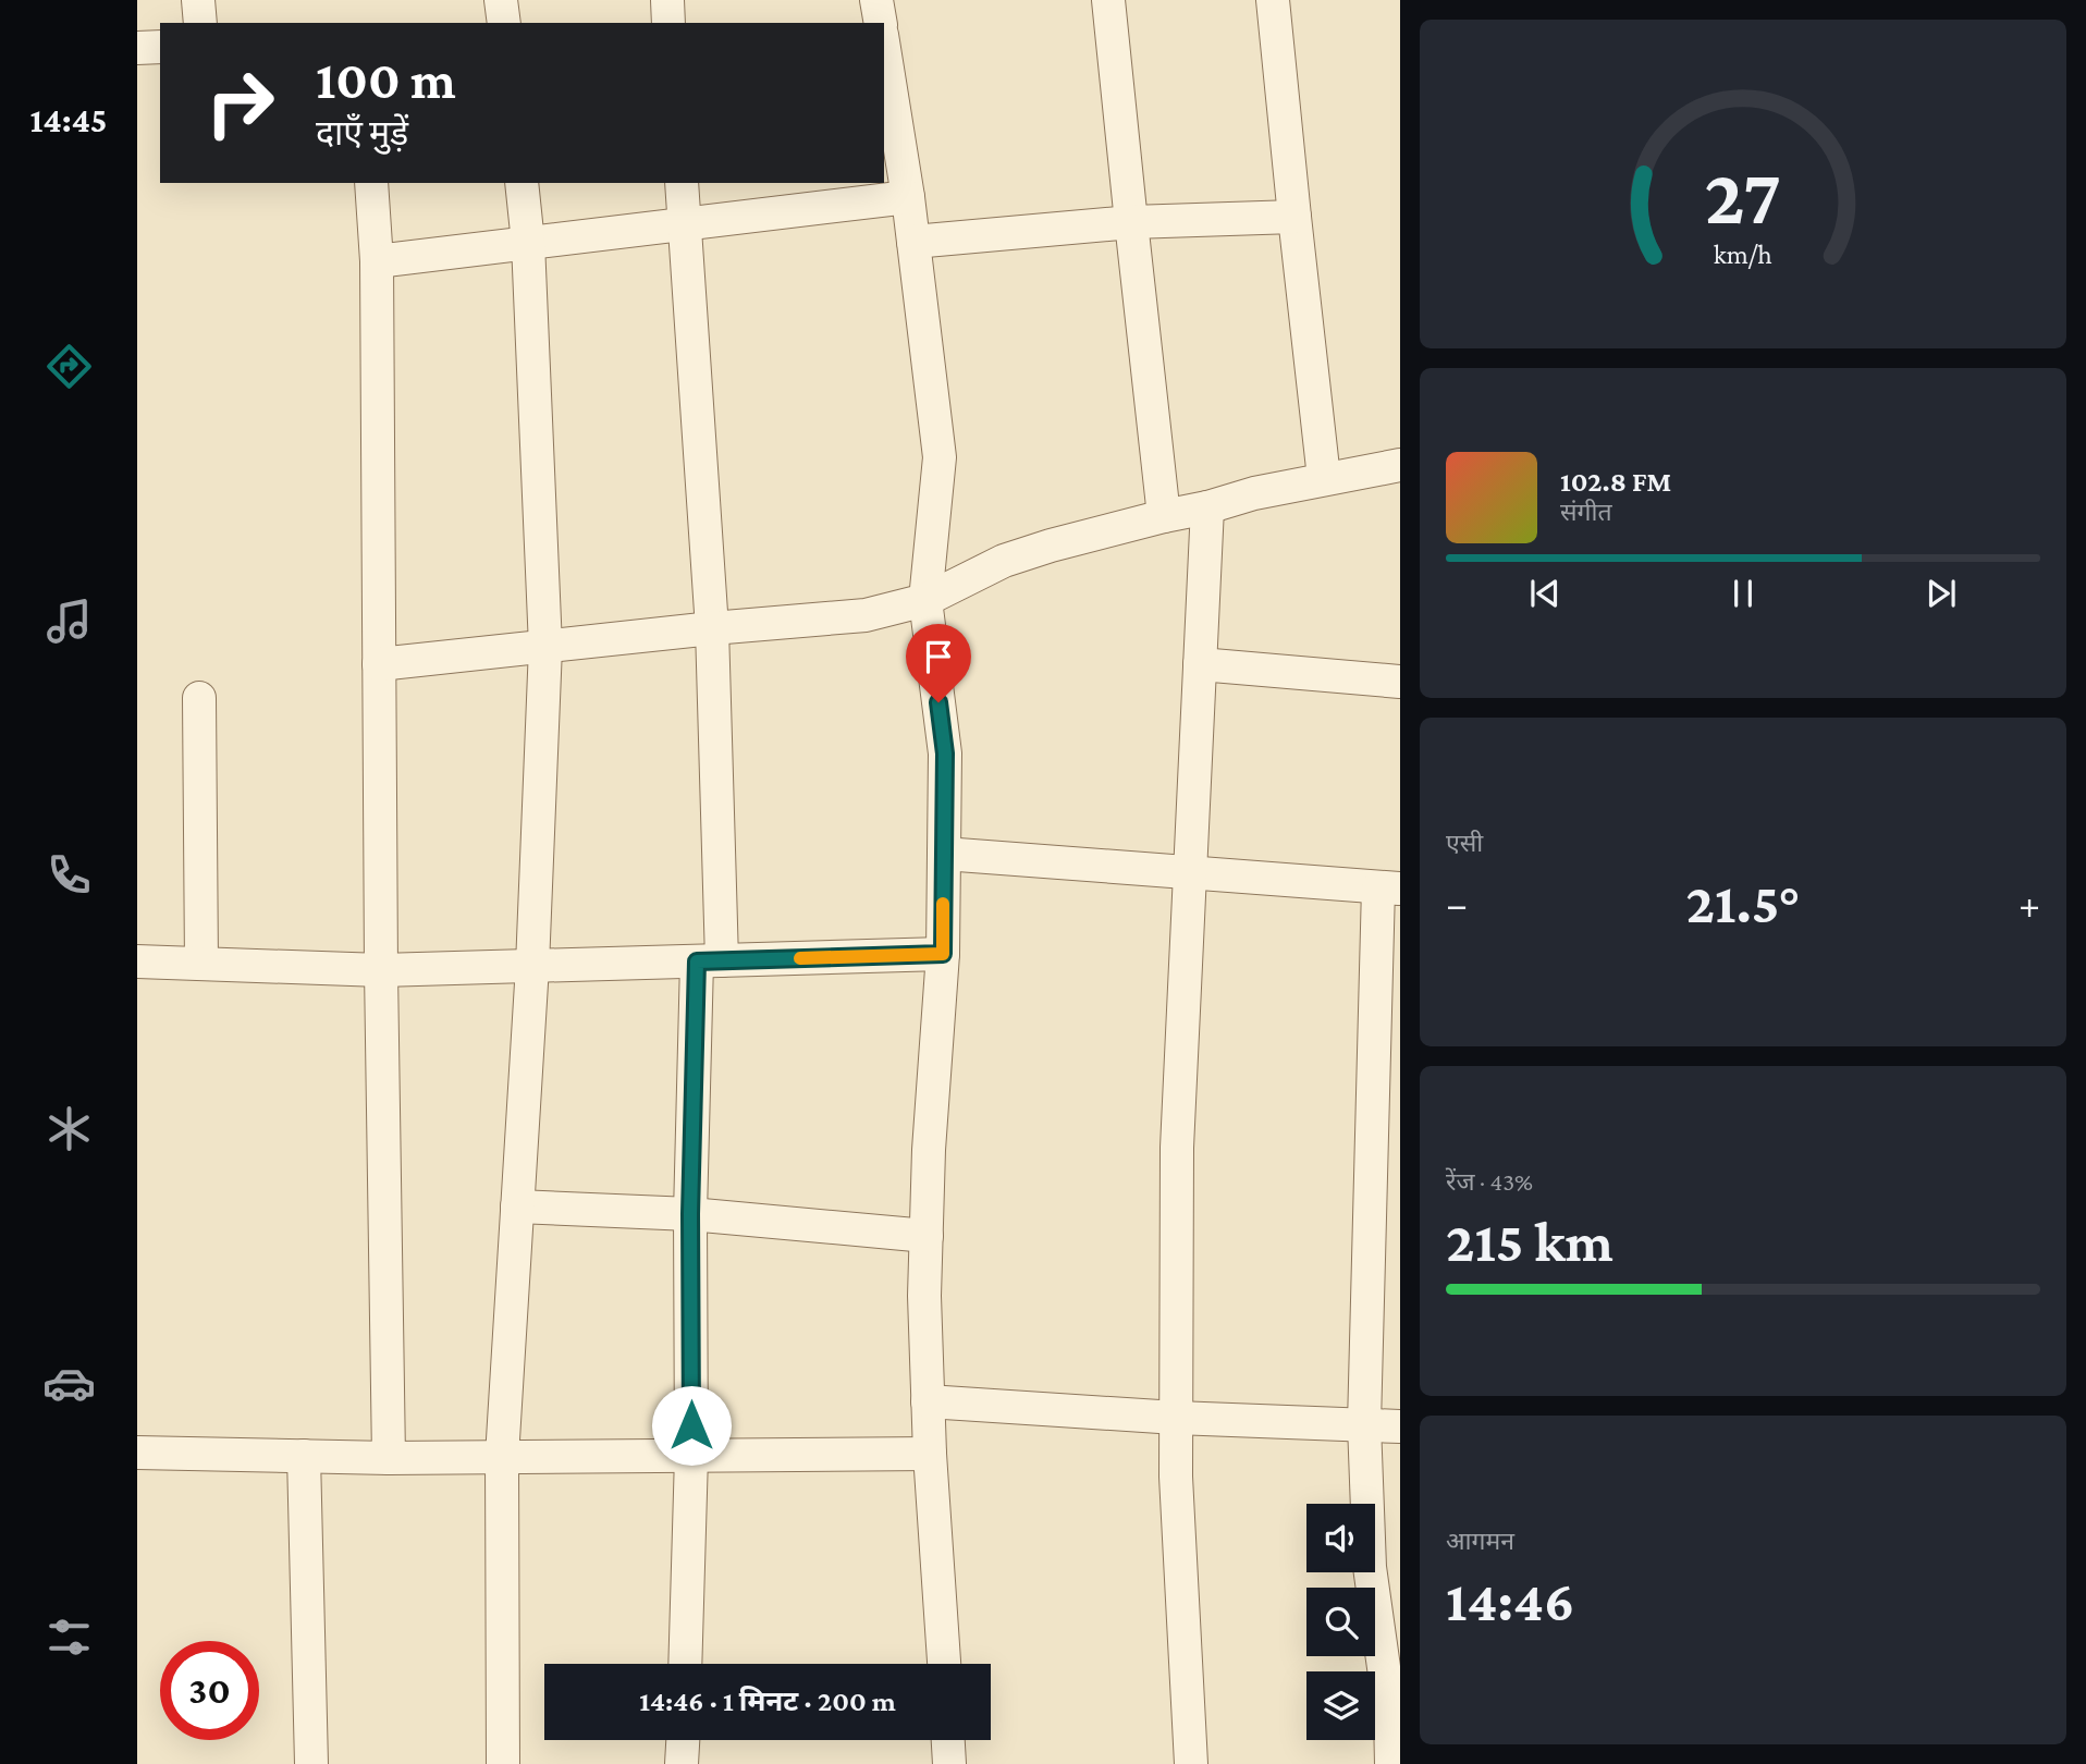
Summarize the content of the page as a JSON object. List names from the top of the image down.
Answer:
{
  "page": {
    "tabs": "14:45",
    "turn": ["100 m", "दाएँ मुड़ें"],
    "song": ["102.8 FM", "संगीत"],
    "tile": [
      "एसी",
      ["रेंज · 43%", "215 km"],
      ["आगमन", "14:46"]
    ],
    "heat": ["−", "21.5°", "+"],
    "limit": "30",
    "trip": "14:46 · 1 मिनट · 200 m",
    "gauge": ["27", "km/h"]
  }
}
